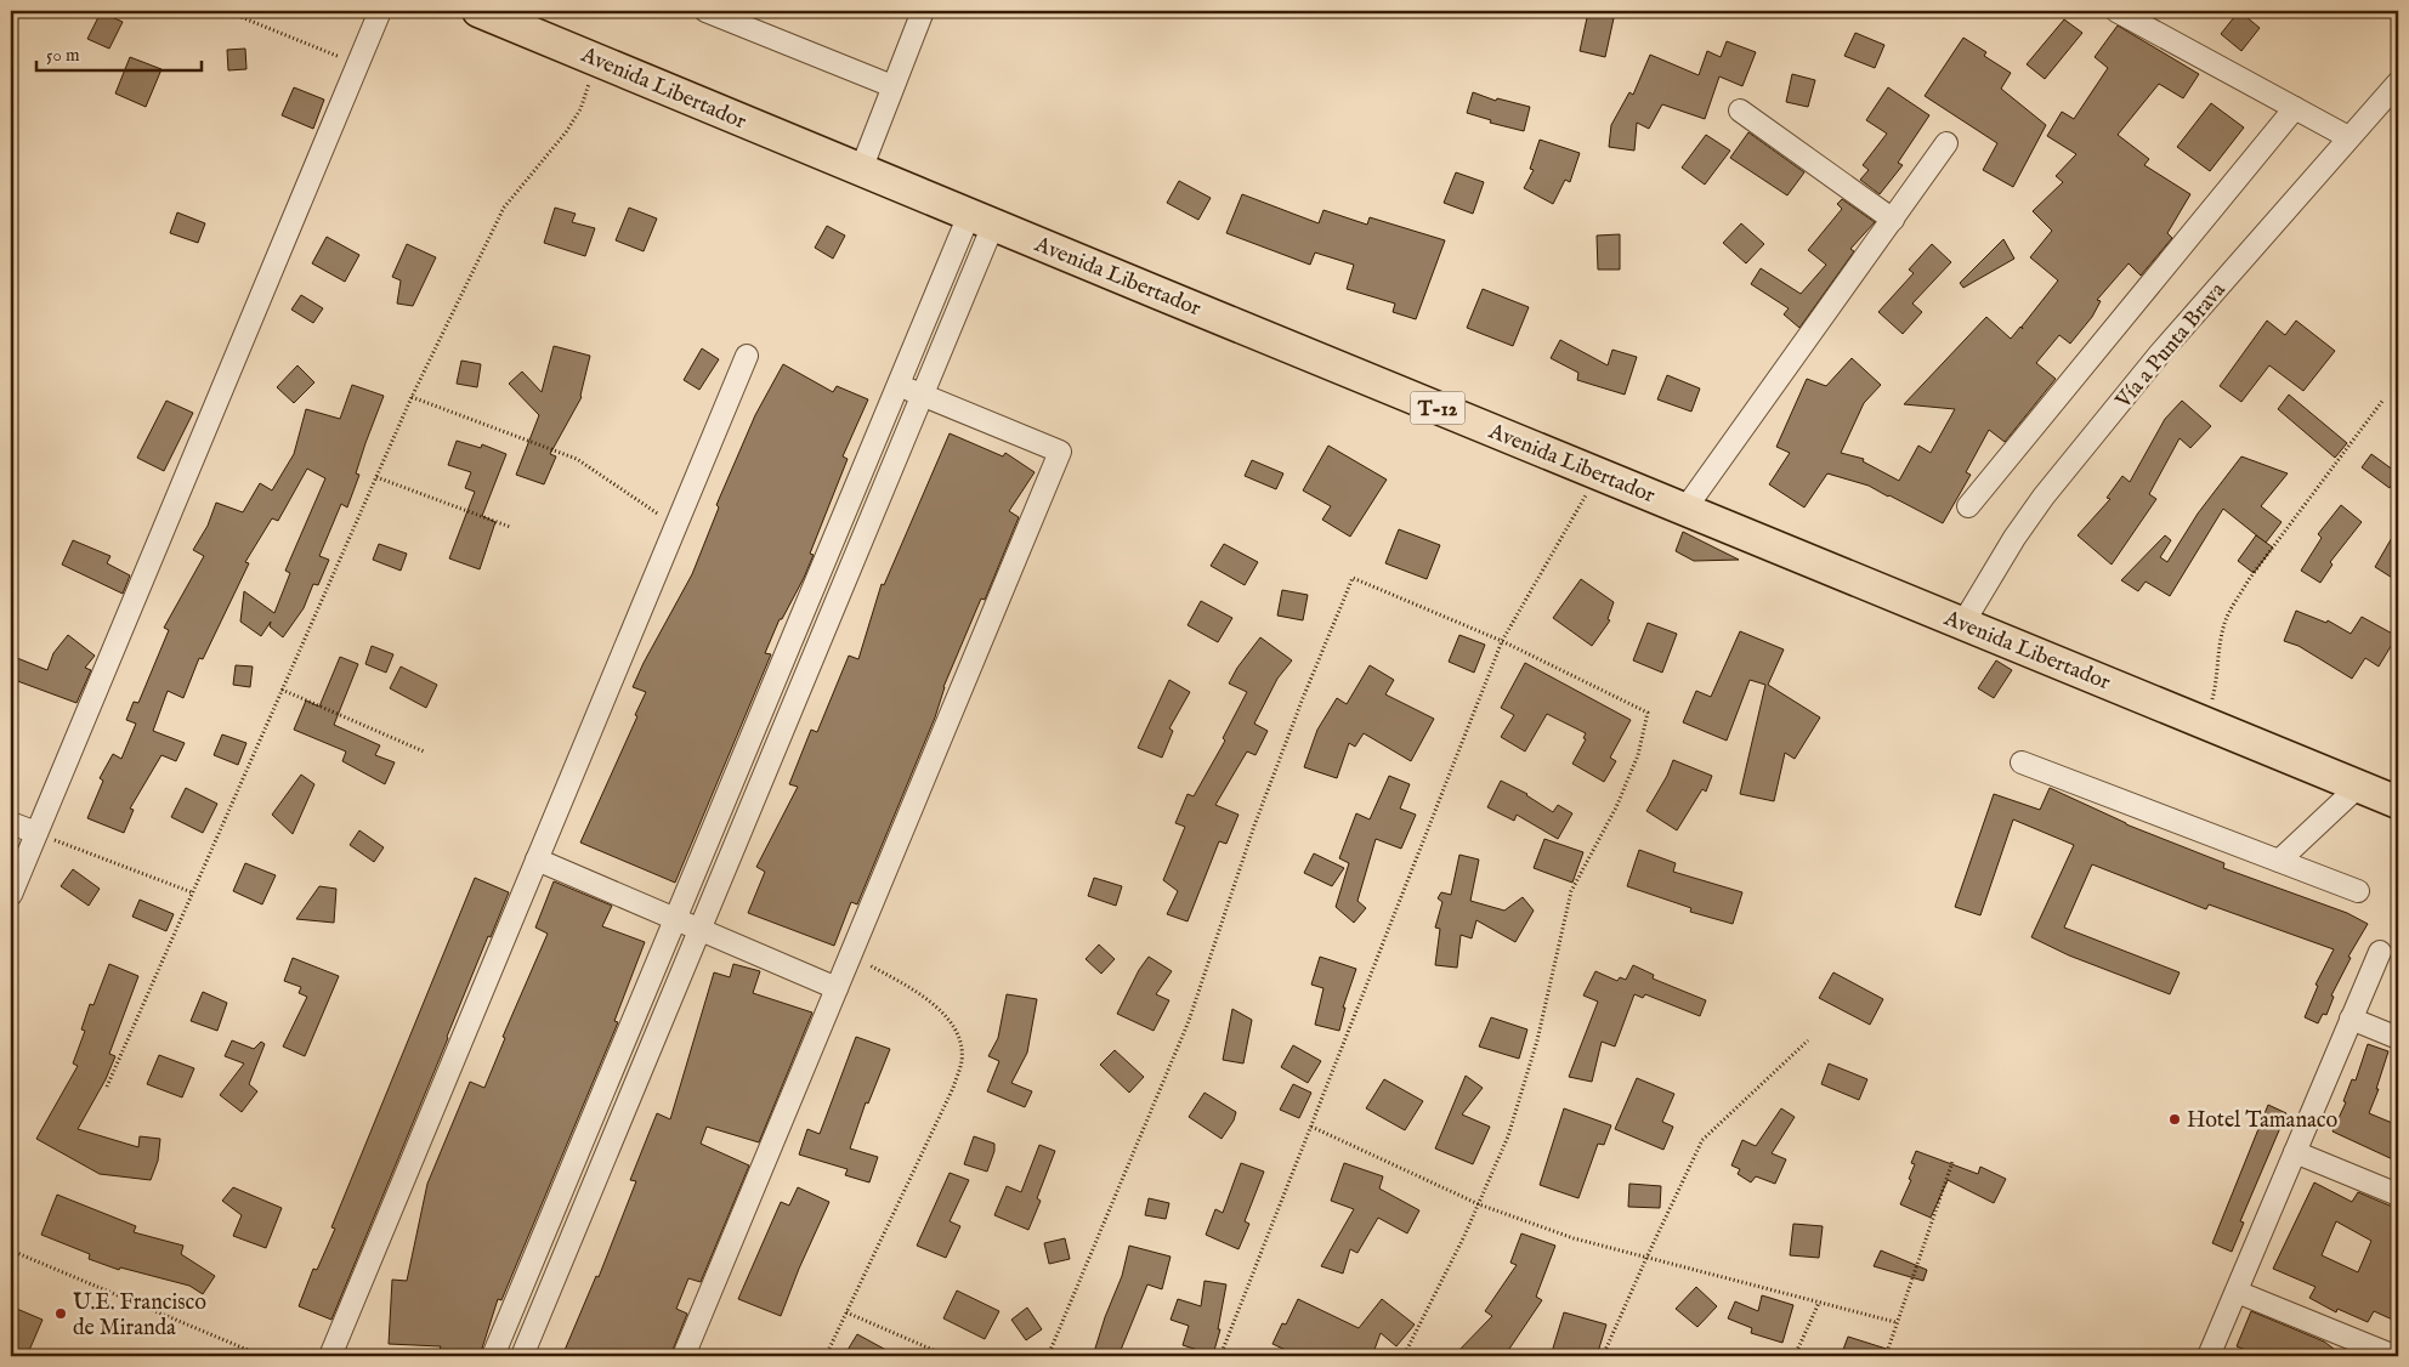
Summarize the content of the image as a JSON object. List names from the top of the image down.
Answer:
{
  "streets": {
    "highway": ["Avenida Libertador", "T-12"],
    "street": ["Vía a Punta Brava"]
  },
  "crossings": [
    ["Avenida Libertador", "Vía a Punta Brava"]
  ],
  "places": ["Hotel Tamanaco", "U.E. Francisco de Miranda"],
  "scale_bar": "50 m"
}
